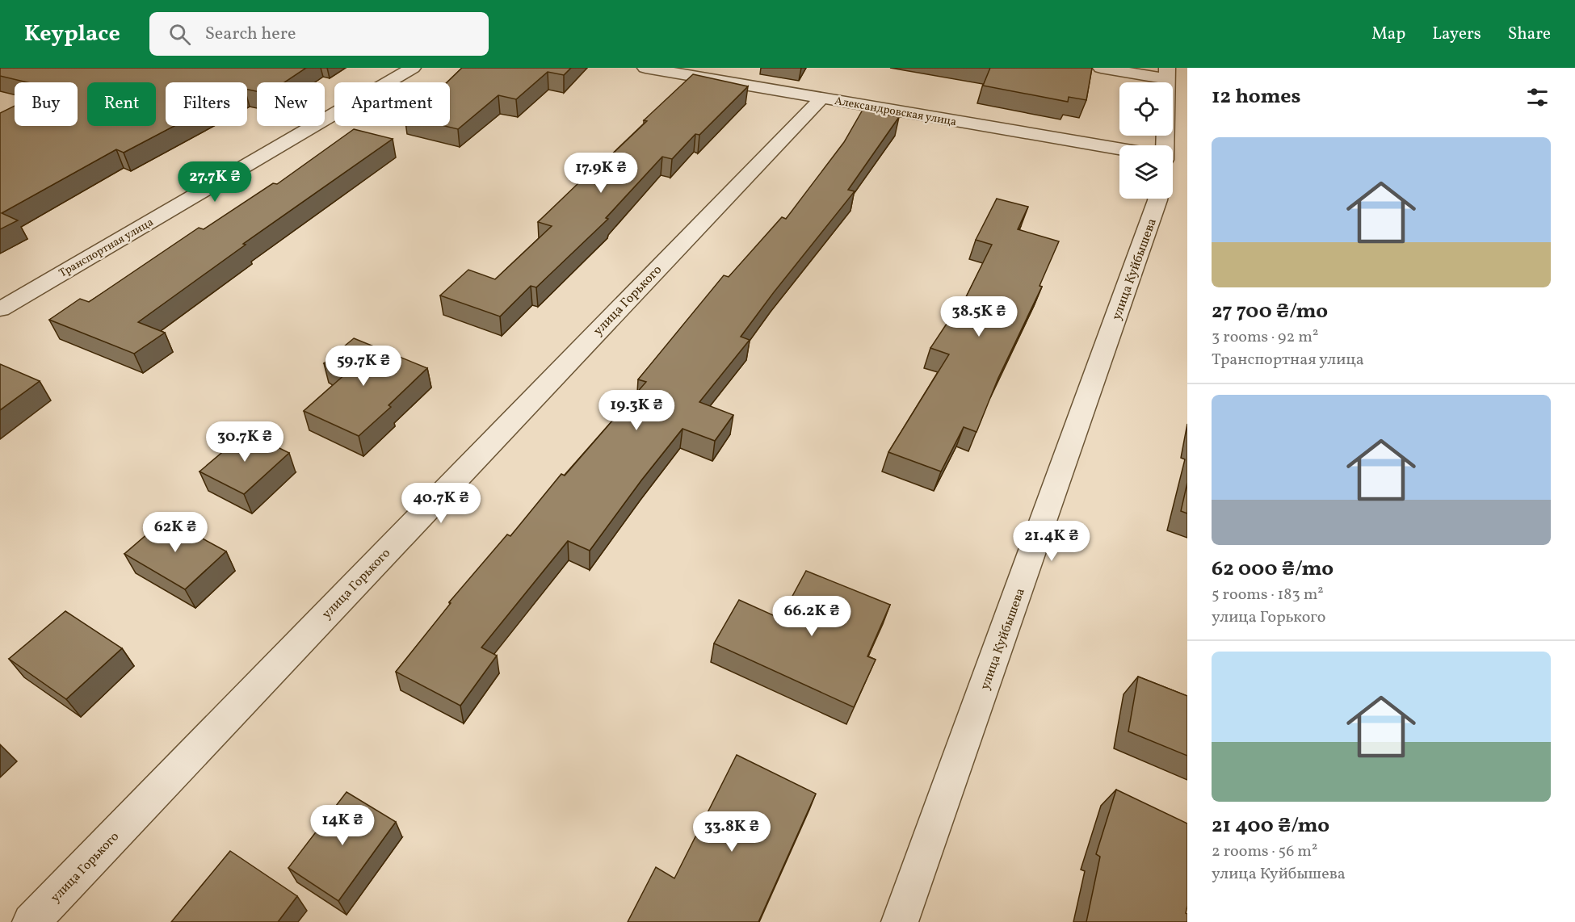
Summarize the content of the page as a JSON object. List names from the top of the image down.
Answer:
{
  "streets": {
    "street": [
      "Александровская улица",
      "Транспортная улица",
      "улица Куйбышева",
      "улица Горького"
    ]
  },
  "crossings": [
    ["Александровская улица", "улица Горького"]
  ],
  "page": {
    "header": "Keyplace",
    "search": "Search here",
    "nav": ["Map", "Layers", "Share"],
    "heading": "12 homes",
    "chip": [
      "Buy",
      "Rent",
      "Filters",
      "New",
      "Apartment"
    ],
    "list": [
      {
        "name": "27 700 ₴/mo",
        "note": "3 rooms · 92 m² · Транспортная улица"
      },
      {
        "name": "62 000 ₴/mo",
        "note": "5 rooms · 183 m² · улица Горького"
      },
      {
        "name": "21 400 ₴/mo",
        "note": "2 rooms · 56 m² · улица Куйбышева"
      }
    ],
    "price": [
      "17.9K ₴",
      "27.7K ₴",
      "38.5K ₴",
      "59.7K ₴",
      "19.3K ₴",
      "30.7K ₴",
      "40.7K ₴",
      "62K ₴",
      "21.4K ₴",
      "66.2K ₴",
      "14K ₴",
      "33.8K ₴"
    ]
  }
}
